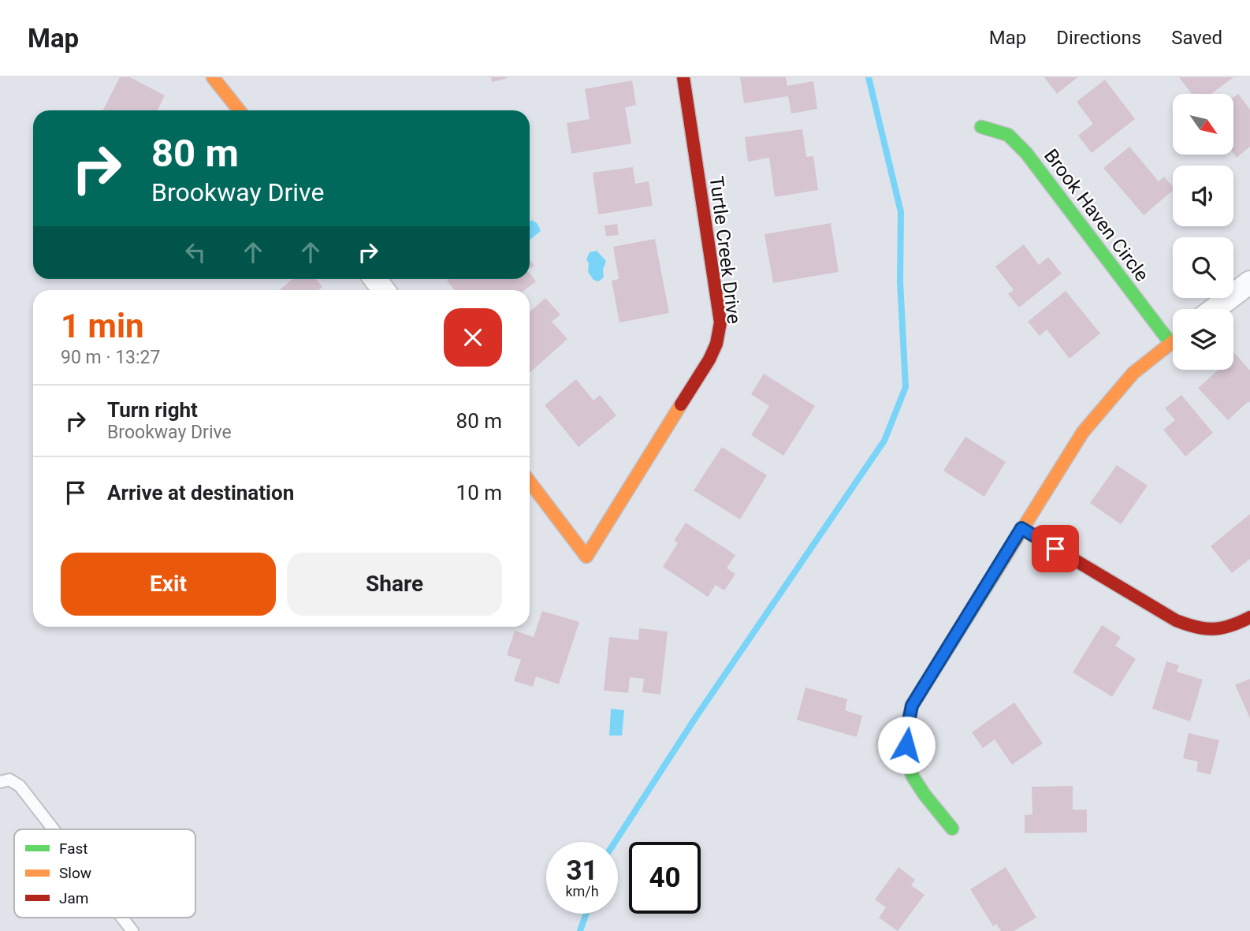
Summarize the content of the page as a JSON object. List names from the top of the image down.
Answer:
{
  "streets": {
    "street": ["Brook Haven Circle", "Turtle Creek Drive"]
  },
  "legend": ["Fast", "Slow", "Jam"],
  "north": "bottom right",
  "page": {
    "header": "Map",
    "nav": ["Map", "Directions", "Saved"],
    "turn": ["80 m", "Brookway Drive"],
    "heading": ["1 min", "90 m · 13:27"],
    "list": [
      {
        "name": "Turn right",
        "note": "Brookway Drive",
        "value": "80 m"
      },
      {
        "name": "Arrive at destination",
        "value": "10 m"
      }
    ],
    "buttons": ["Exit", "Share"],
    "speed": "31 km/h",
    "limit": "40"
  }
}
